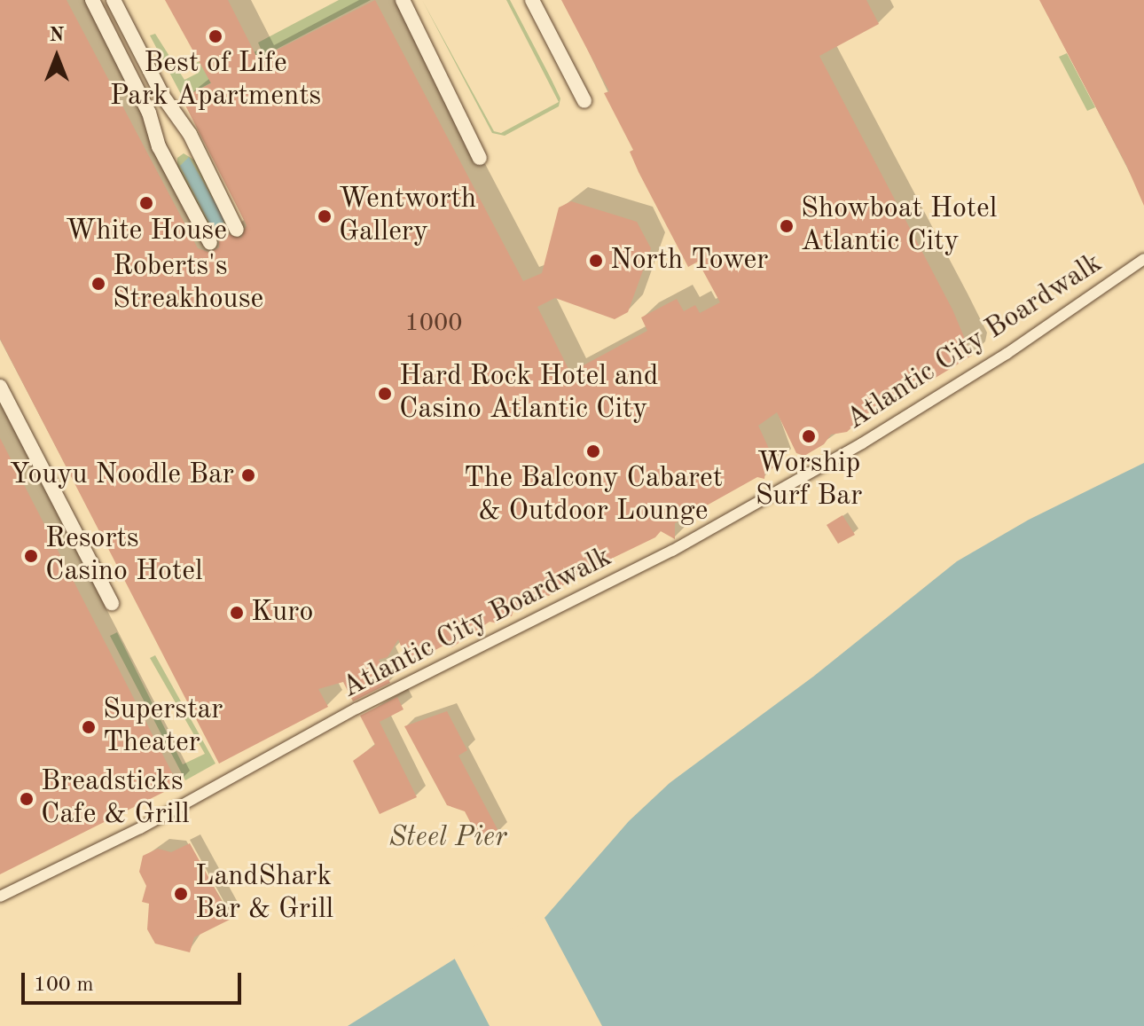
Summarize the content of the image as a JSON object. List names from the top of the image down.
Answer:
{
  "streets": {
    "street": ["Atlantic City Boardwalk"]
  },
  "parks": ["Steel Pier"],
  "places": [
    "Best of Life Park Apartments",
    "White House",
    "Wentworth Gallery",
    "Showboat Hotel Atlantic City",
    "North Tower",
    "Roberts's Streakhouse",
    "Hard Rock Hotel and Casino Atlantic City",
    "Worship Surf Bar",
    "The Balcony Cabaret & Outdoor Lounge",
    "Youyu Noodle Bar",
    "Resorts Casino Hotel",
    "Kuro",
    "Superstar Theater",
    "Breadsticks Cafe & Grill",
    "LandShark Bar & Grill"
  ],
  "house_numbers": ["1000"],
  "scale_bar": "100 m",
  "north": "top"
}
